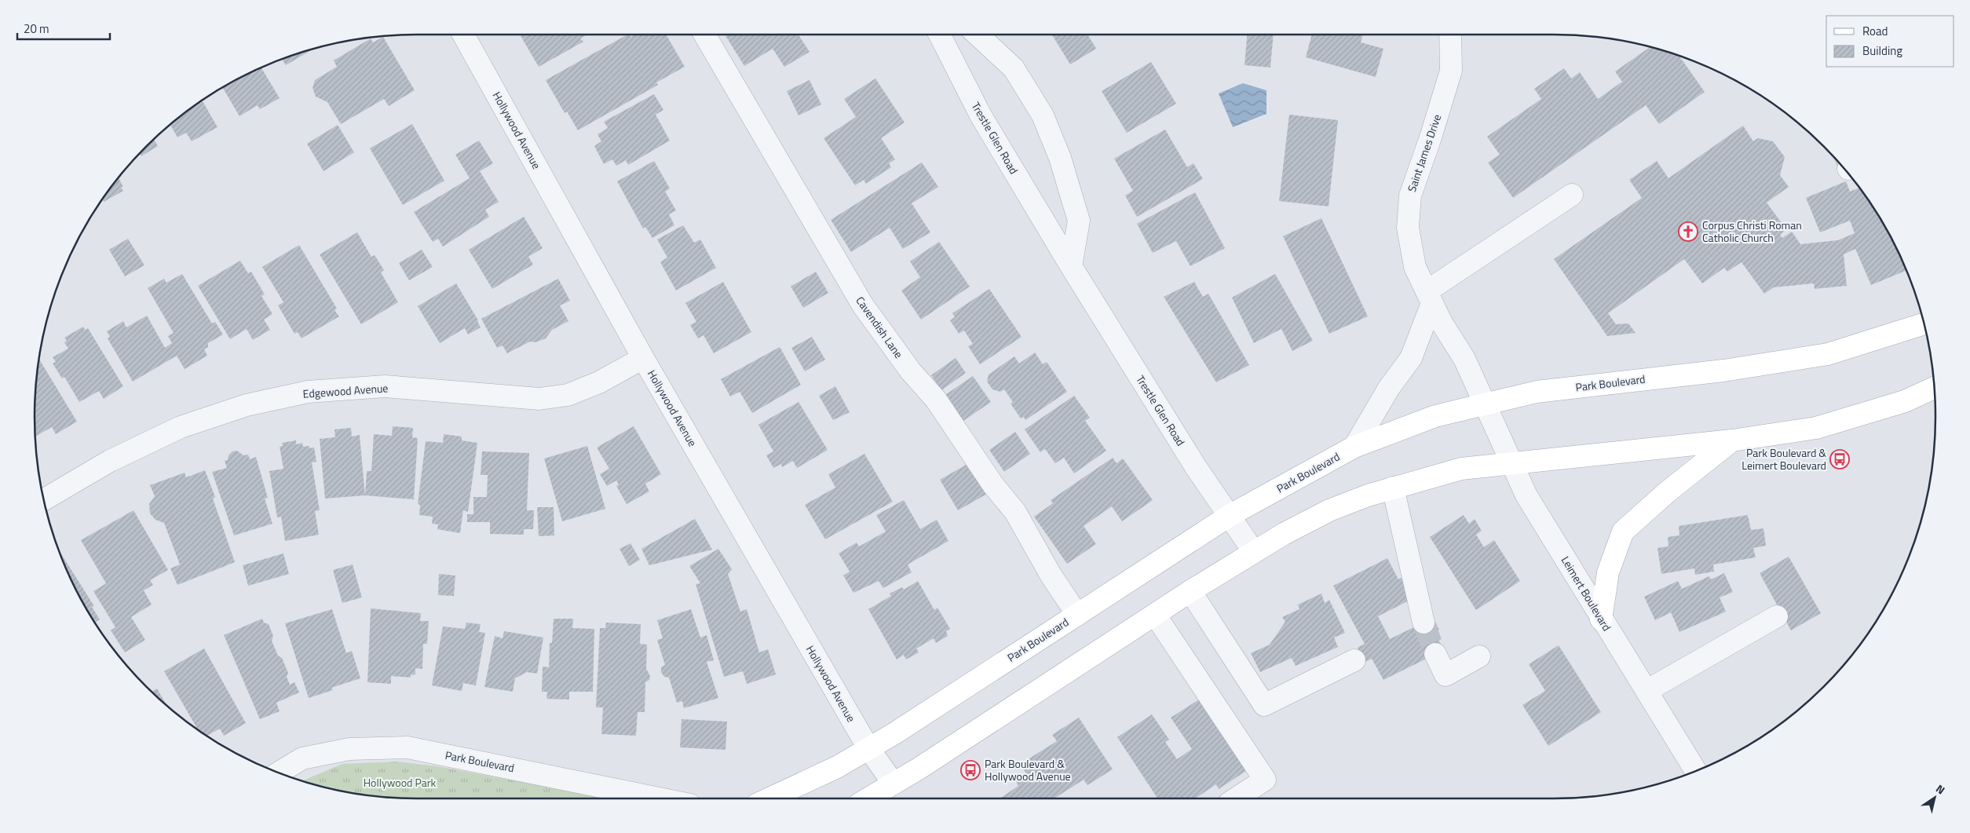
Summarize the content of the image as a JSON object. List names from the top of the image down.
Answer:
{
  "streets": {
    "main road": ["Park Boulevard"],
    "street": [
      "Hollywood Avenue",
      "Trestle Glen Road",
      "Saint James Drive",
      "Cavendish Lane",
      "Edgewood Avenue",
      "Leimert Boulevard"
    ]
  },
  "crossings": [
    ["Hollywood Avenue", "Park Boulevard"],
    ["Hollywood Avenue", "Edgewood Avenue"],
    ["Trestle Glen Road", "Park Boulevard"],
    ["Saint James Drive", "Park Boulevard"],
    ["Saint James Drive", "Leimert Boulevard"],
    ["Cavendish Lane", "Park Boulevard"],
    ["Park Boulevard", "Leimert Boulevard"]
  ],
  "parks": ["Hollywood Park"],
  "places": {
    "church": ["Corpus Christi Roman Catholic Church"],
    "bus stop": ["Park Boulevard & Leimert Boulevard", "Park Boulevard & Hollywood Avenue"]
  },
  "legend": ["Road", "Building"],
  "scale_bar": "20 m",
  "north": "top right"
}
